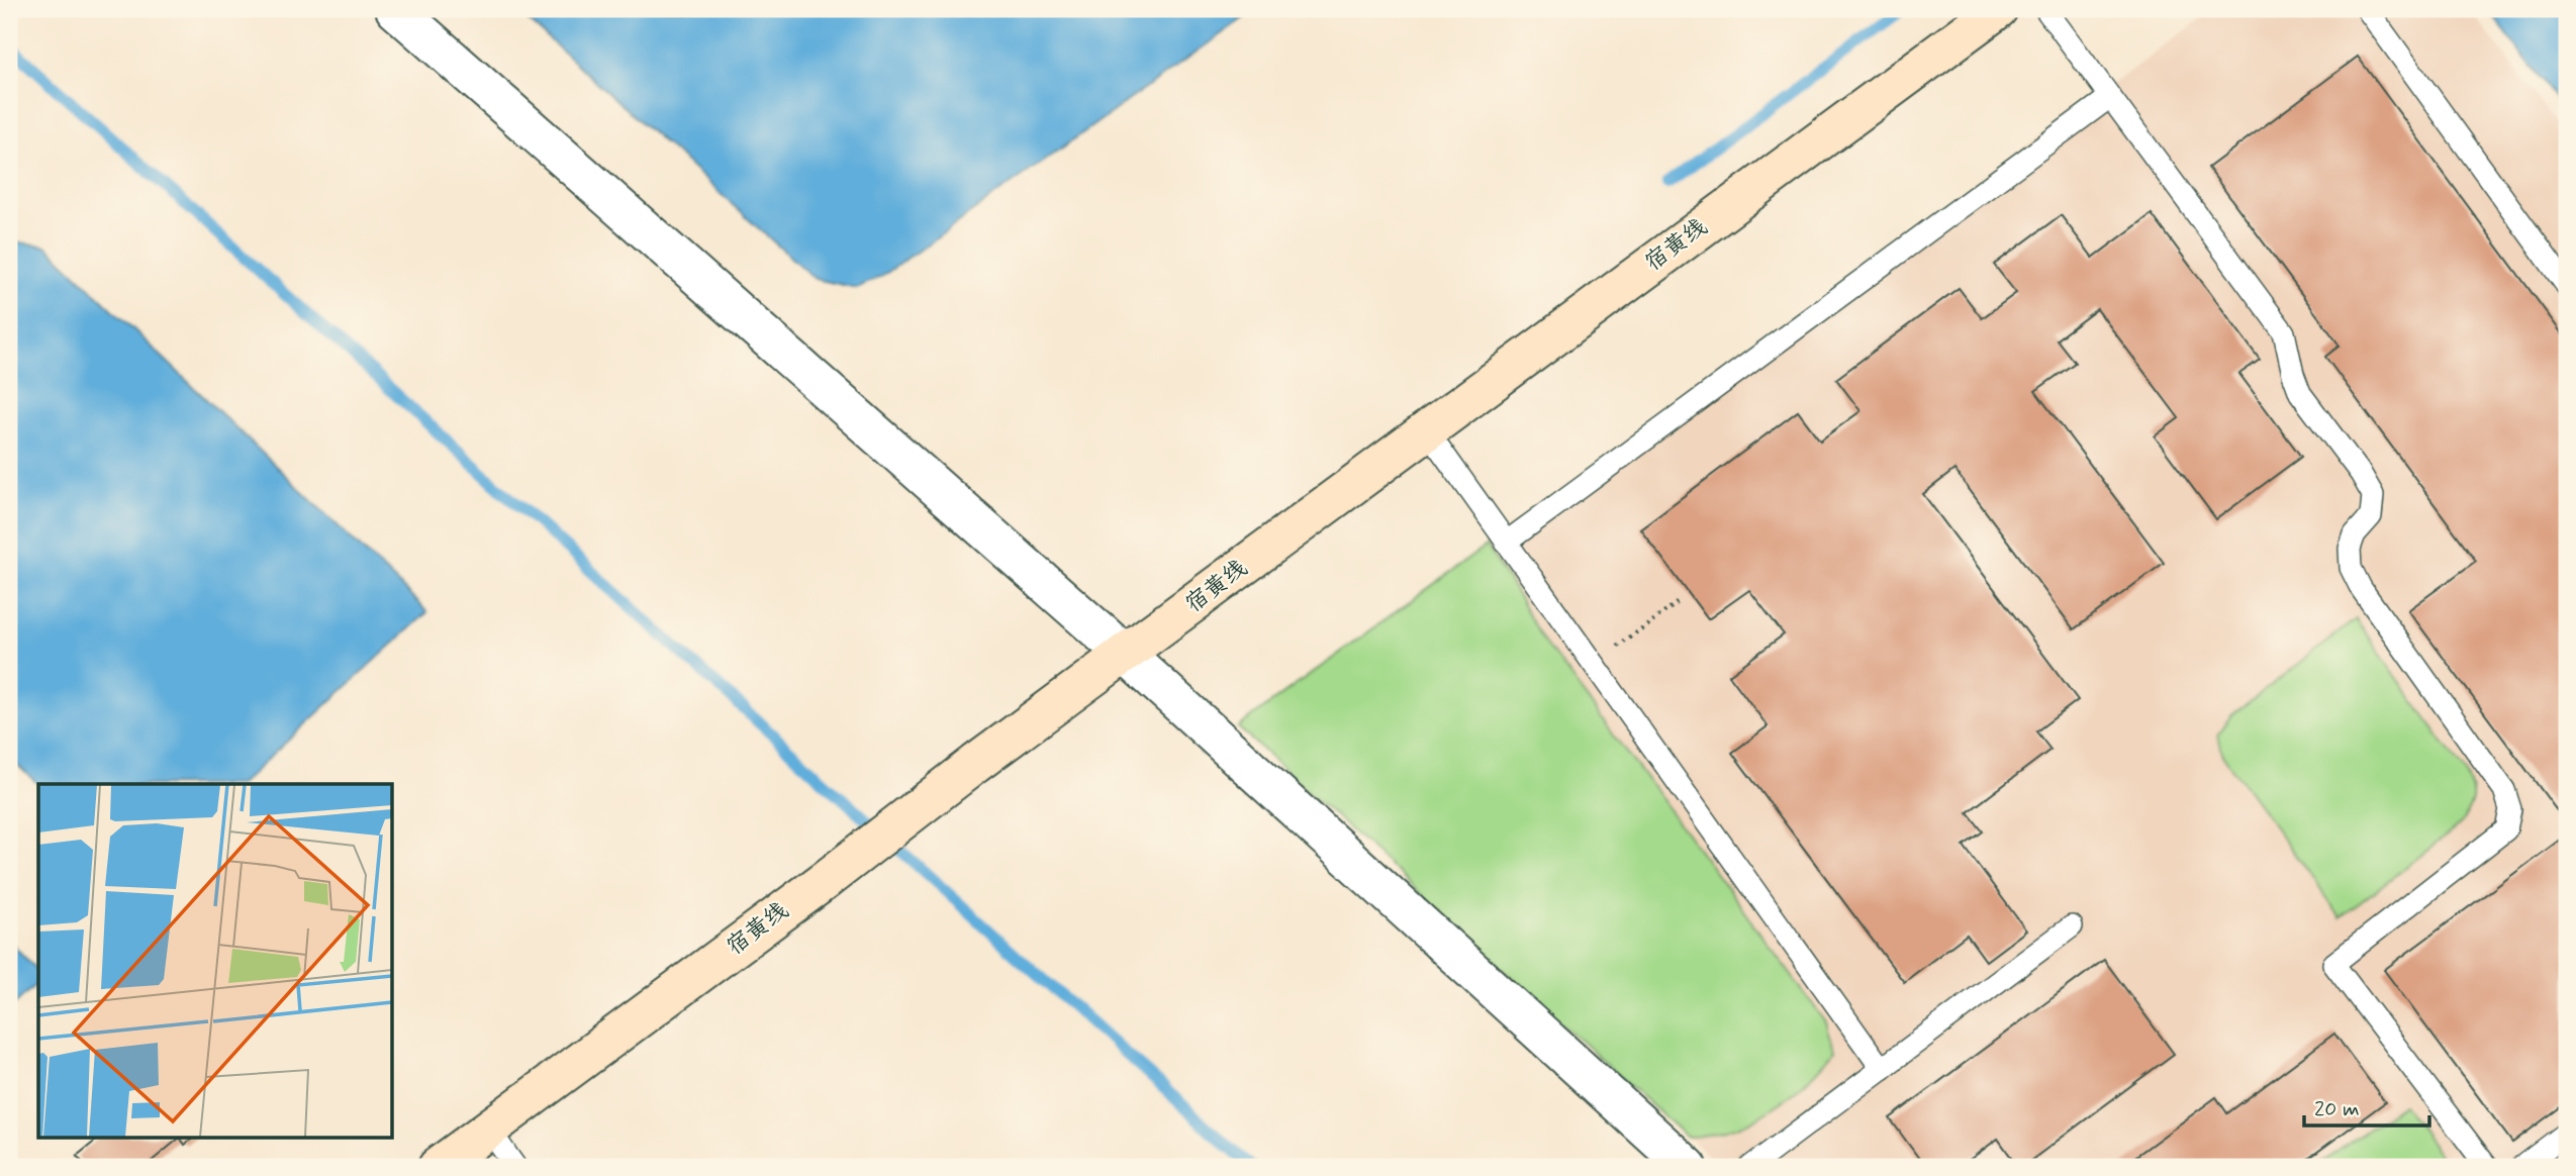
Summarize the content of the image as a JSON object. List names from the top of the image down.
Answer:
{
  "streets": {
    "main road": ["宿黄线"]
  },
  "scale_bar": "20 m"
}
